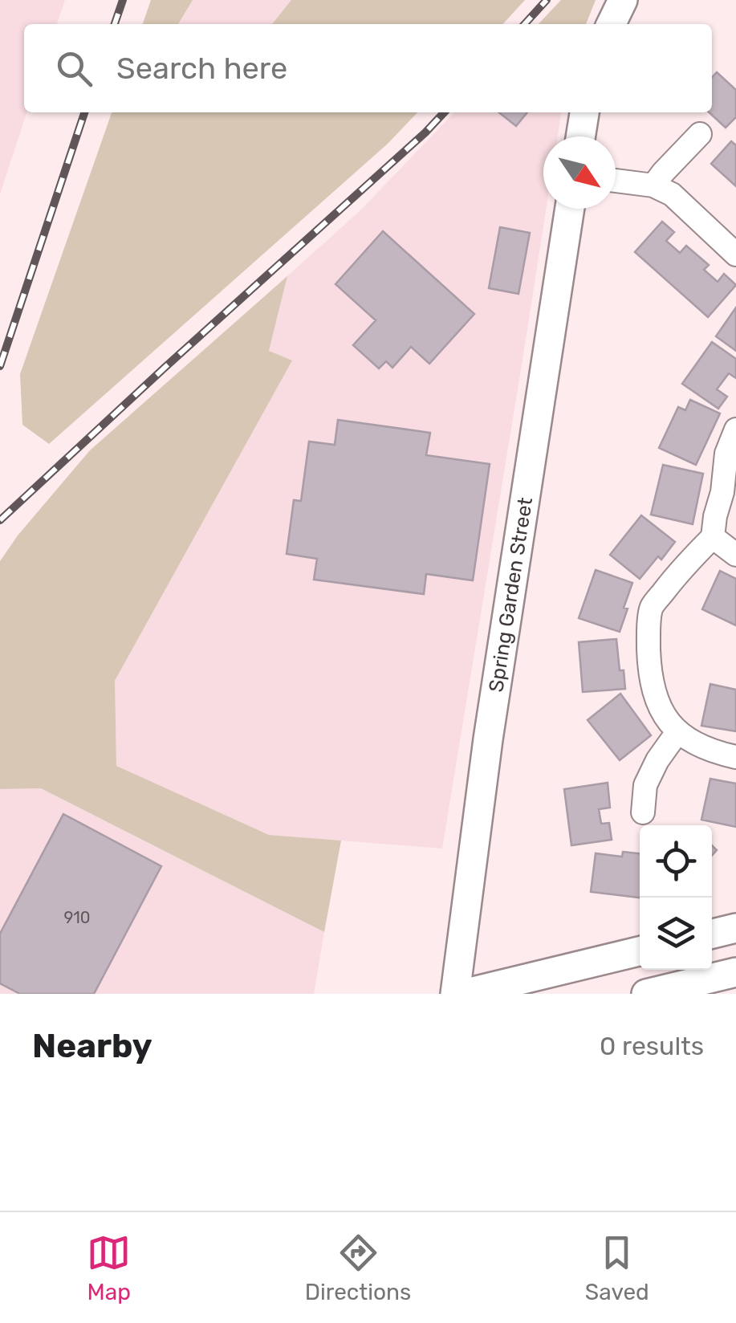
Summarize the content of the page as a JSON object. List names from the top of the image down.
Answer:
{
  "streets": {
    "main road": ["Spring Garden Street"]
  },
  "house_numbers": ["910"],
  "north": "bottom right",
  "page": {
    "search": "Search here",
    "heading": ["Nearby", "0 results"],
    "nav": ["Map", "Directions", "Saved"]
  }
}
